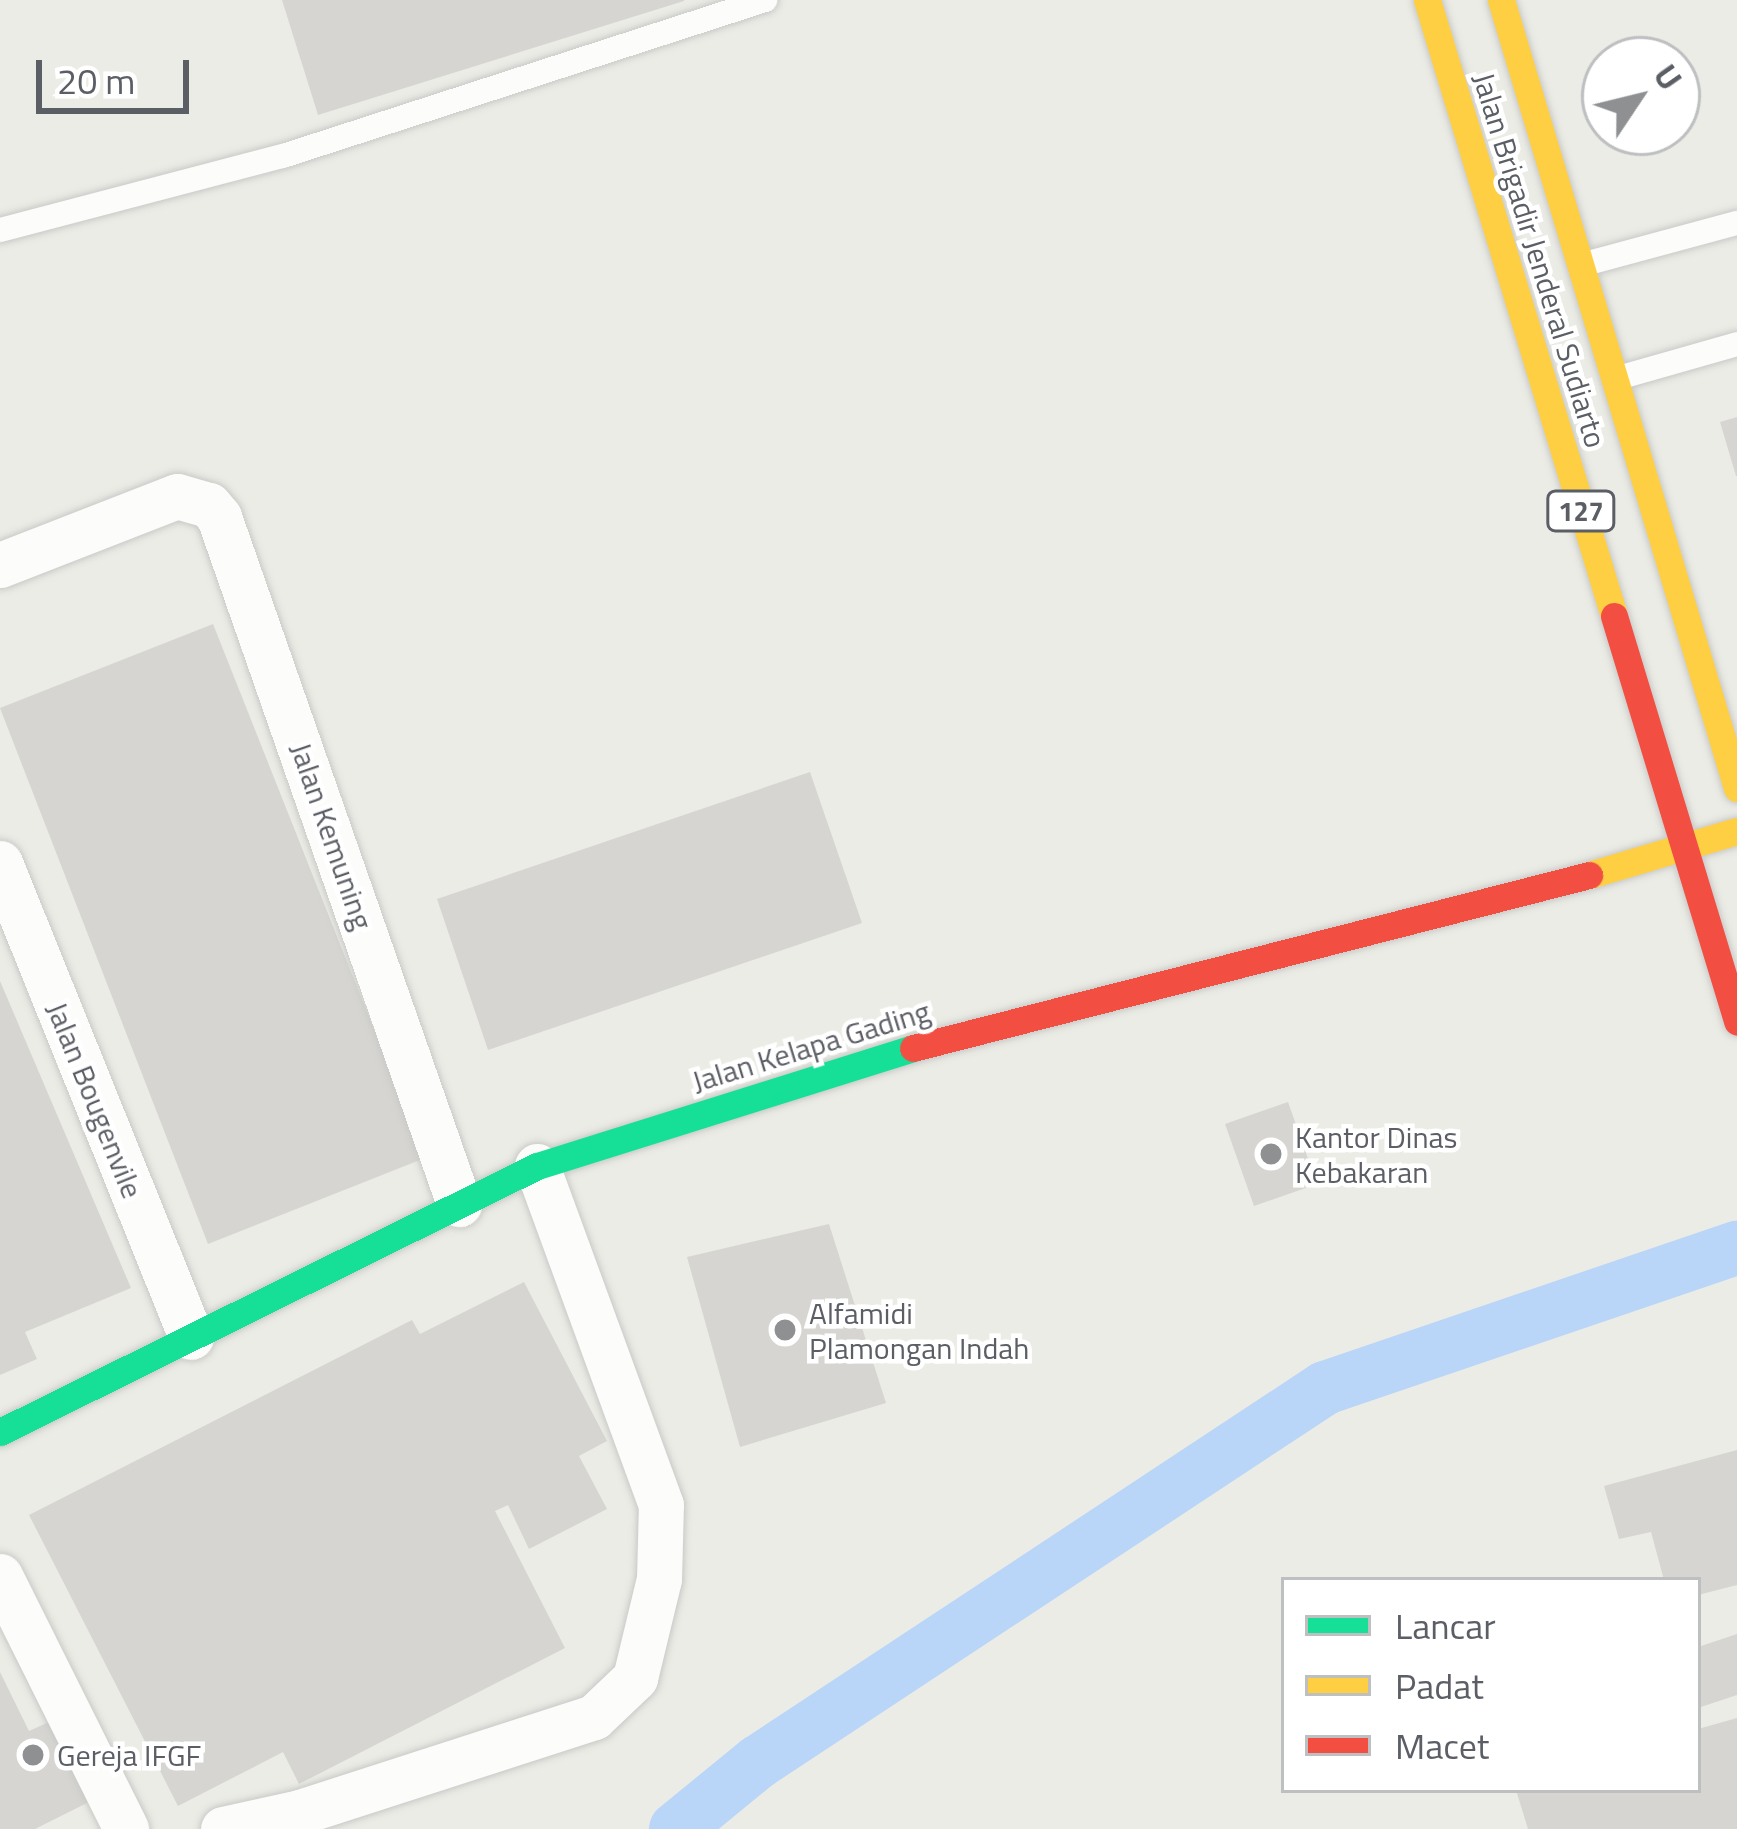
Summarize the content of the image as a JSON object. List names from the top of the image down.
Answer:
{
  "streets": {
    "main road": ["Jalan Brigadir Jenderal Sudiarto", "127", "Jalan Kelapa Gading"],
    "street": ["Jalan Kemuning", "Jalan Bougenvile"]
  },
  "crossings": [
    ["Jalan Brigadir Jenderal Sudiarto", "Jalan Kelapa Gading"],
    ["Jalan Kemuning", "Jalan Kelapa Gading"],
    ["Jalan Kelapa Gading", "Jalan Bougenvile"]
  ],
  "places": ["Kantor Dinas Kebakaran", "Alfamidi Plamongan Indah", "Gereja IFGF"],
  "legend": ["Lancar", "Padat", "Macet"],
  "scale_bar": "20 m",
  "north": "top right"
}
